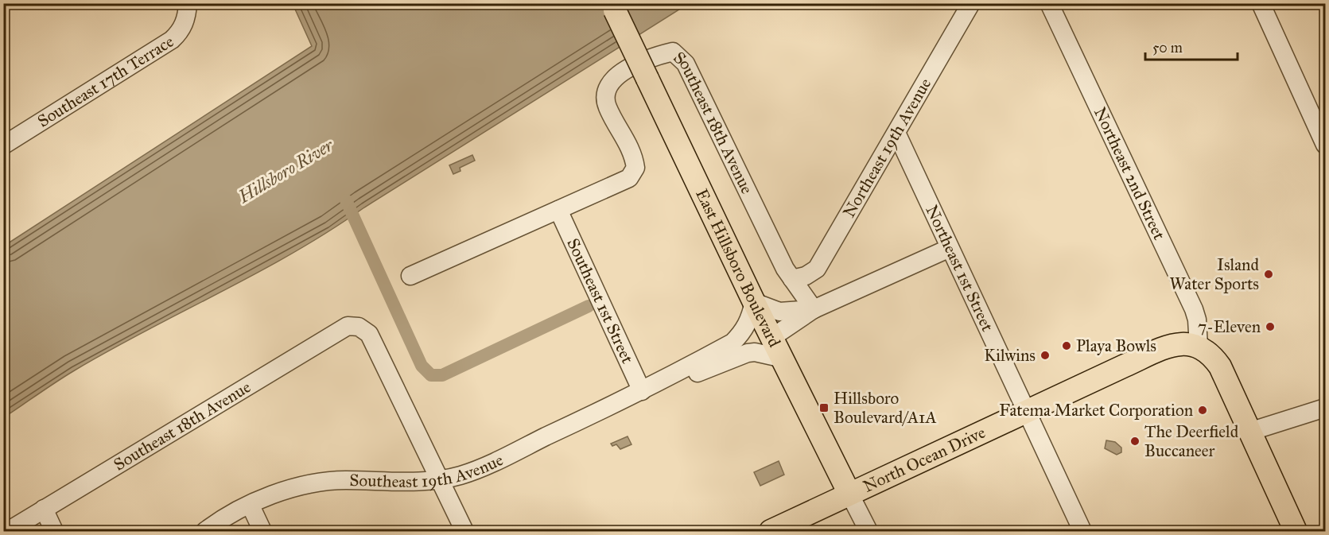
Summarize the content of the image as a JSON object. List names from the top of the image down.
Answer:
{
  "streets": {
    "main road": ["East Hillsboro Boulevard", "North Ocean Drive"],
    "street": [
      "Southeast 17th Terrace",
      "Southeast 18th Avenue",
      "Northeast 19th Avenue",
      "Northeast 2nd Street",
      "Northeast 1st Street",
      "Southeast 1st Street",
      "Southeast 19th Avenue"
    ]
  },
  "crossings": [
    ["Southeast 18th Avenue", "Northeast 19th Avenue"],
    ["Southeast 18th Avenue", "Southeast 1st Street"],
    ["Southeast 18th Avenue", "Southeast 19th Avenue"],
    ["Northeast 19th Avenue", "Northeast 1st Street"],
    ["Northeast 2nd Street", "North Ocean Drive"],
    ["Northeast 1st Street", "North Ocean Drive"],
    ["East Hillsboro Boulevard", "North Ocean Drive"],
    ["East Hillsboro Boulevard", "Southeast 19th Avenue"],
    ["Southeast 1st Street", "Southeast 19th Avenue"]
  ],
  "water": ["Hillsboro River"],
  "places": {
    "other": [
      "Island Water Sports",
      "7-Eleven",
      "Playa Bowls",
      "Kilwins",
      "Fatema Market Corporation",
      "The Deerfield Buccaneer"
    ],
    "transit": ["Hillsboro Boulevard/A1A"]
  },
  "scale_bar": "50 m"
}
